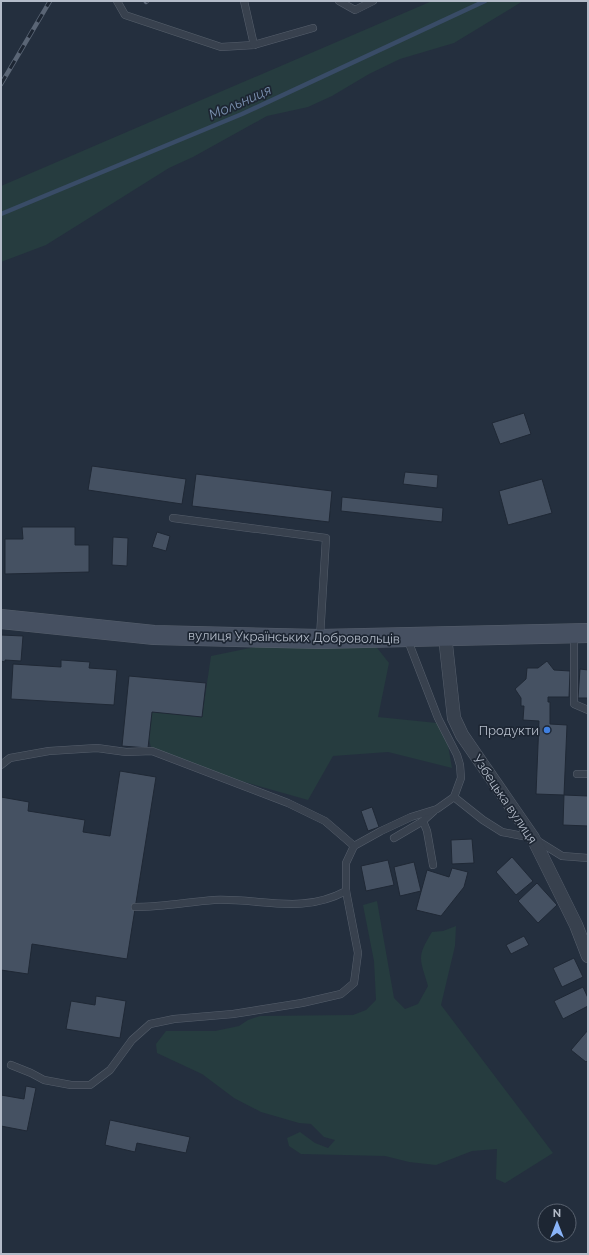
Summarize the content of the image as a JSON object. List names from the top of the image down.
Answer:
{
  "streets": {
    "street": ["вулиця Українських Добровольців", "Узбецька вулиця"]
  },
  "crossings": [
    ["вулиця Українських Добровольців", "Узбецька вулиця"]
  ],
  "water": ["Мольниця"],
  "places": ["Продукти"],
  "north": "top"
}
